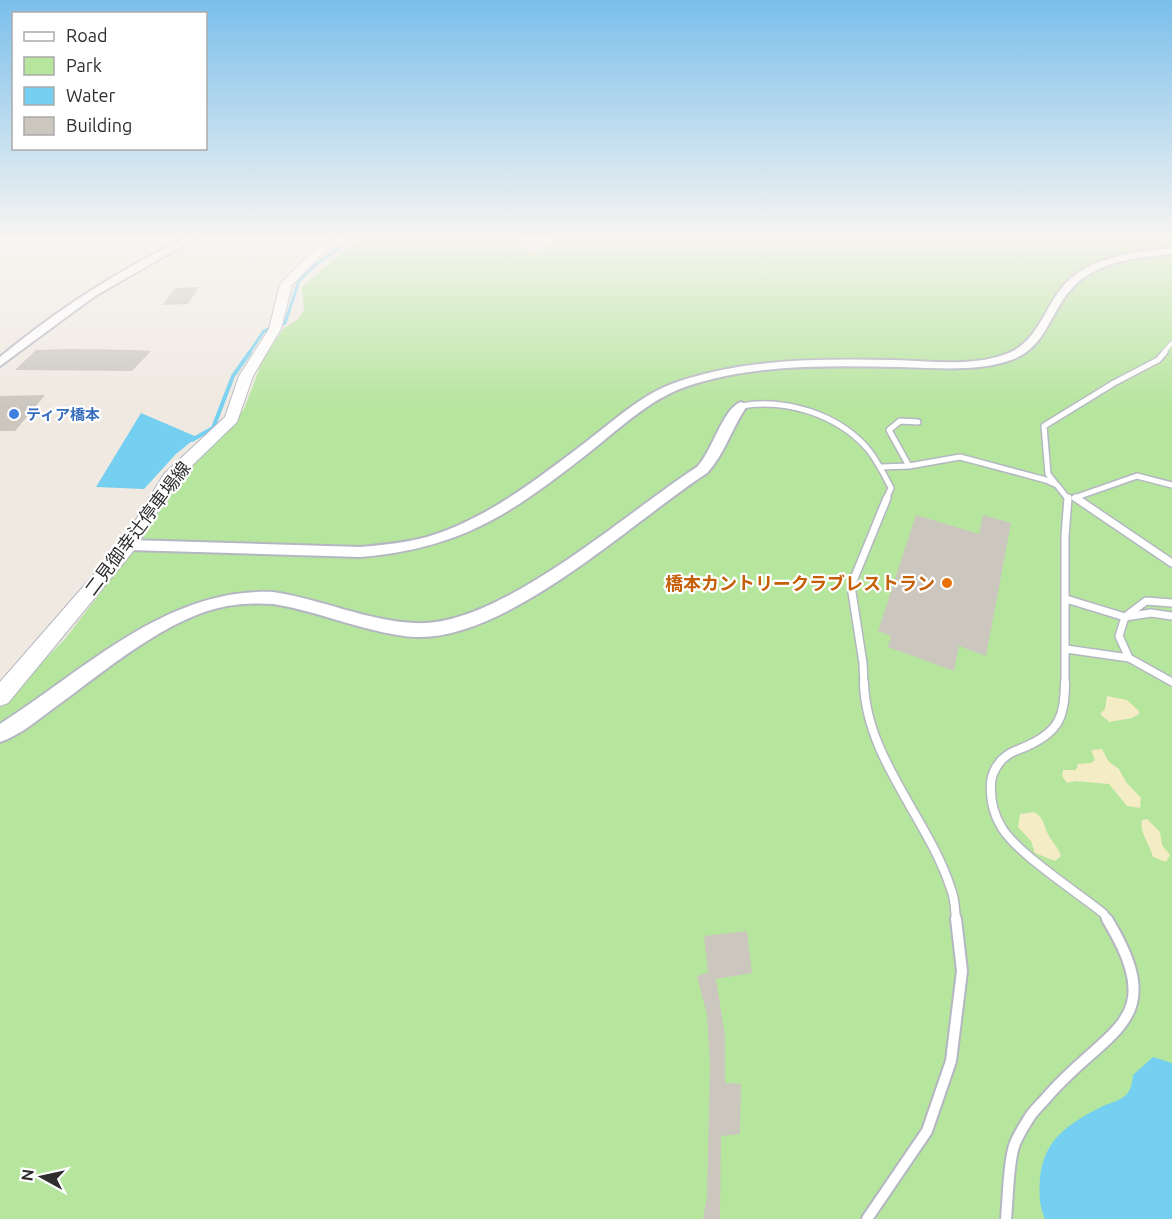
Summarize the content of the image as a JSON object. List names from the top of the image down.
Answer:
{
  "streets": {
    "main road": ["二見御幸辻停車場線"]
  },
  "places": ["ティア橋本", "橋本カントリークラブレストラン"],
  "legend": [
    "Road",
    "Park",
    "Water",
    "Building"
  ],
  "north": "left"
}
